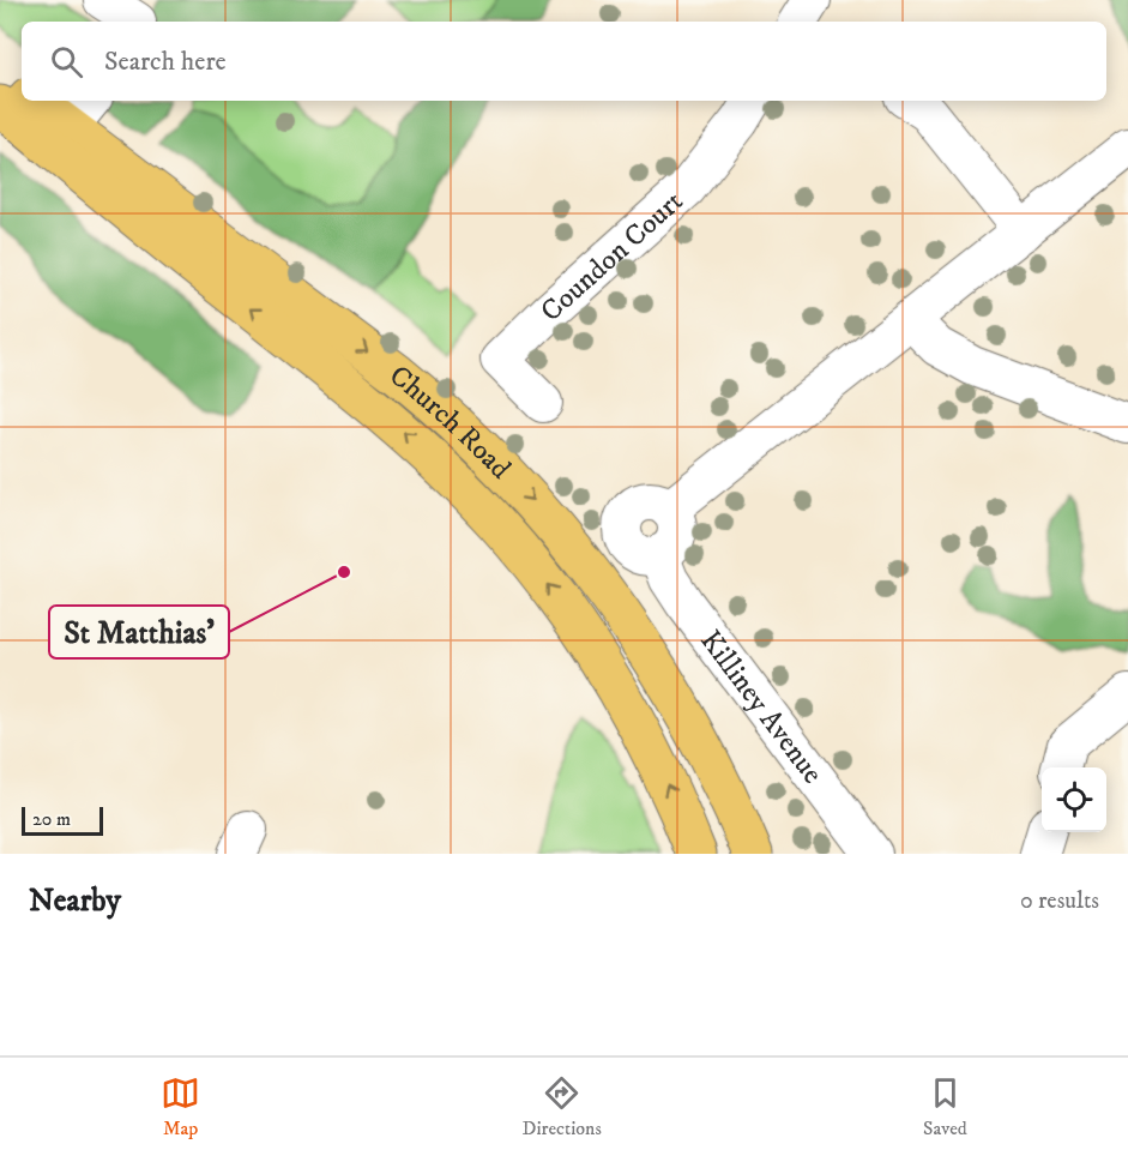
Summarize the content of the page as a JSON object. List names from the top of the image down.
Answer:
{
  "streets": {
    "main road": ["Church Road"],
    "street": ["Coundon Court", "Killiney Avenue"]
  },
  "places": ["St Matthias'"],
  "scale_bar": "20 m",
  "page": {
    "search": "Search here",
    "scale": "20 m",
    "heading": ["Nearby", "0 results"],
    "nav": ["Map", "Directions", "Saved"]
  }
}
